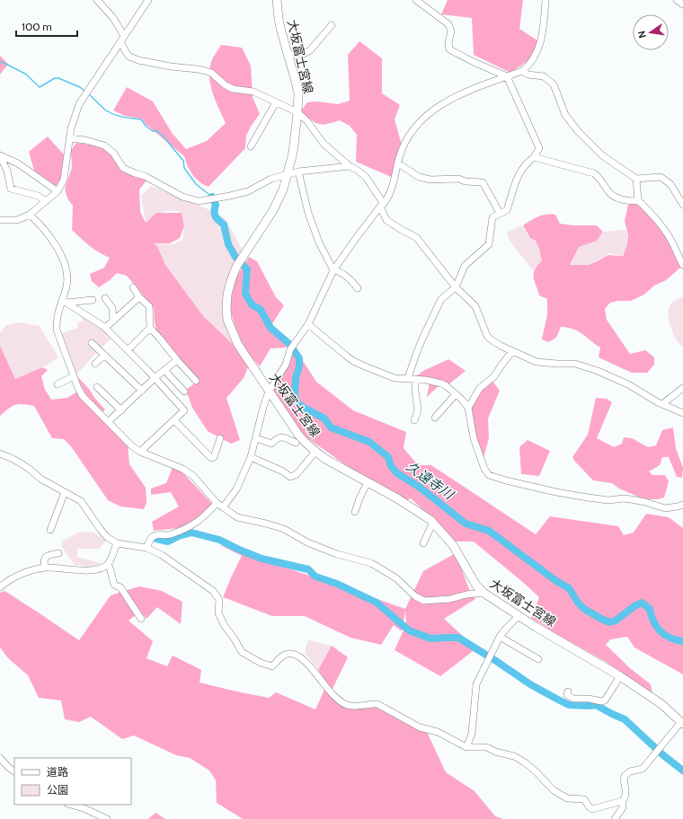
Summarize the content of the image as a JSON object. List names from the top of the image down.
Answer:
{
  "streets": {
    "main road": ["大坂富士宮線"]
  },
  "water": ["久遠寺川"],
  "legend": ["道路", "公園"],
  "scale_bar": "100 m",
  "north": "left"
}
